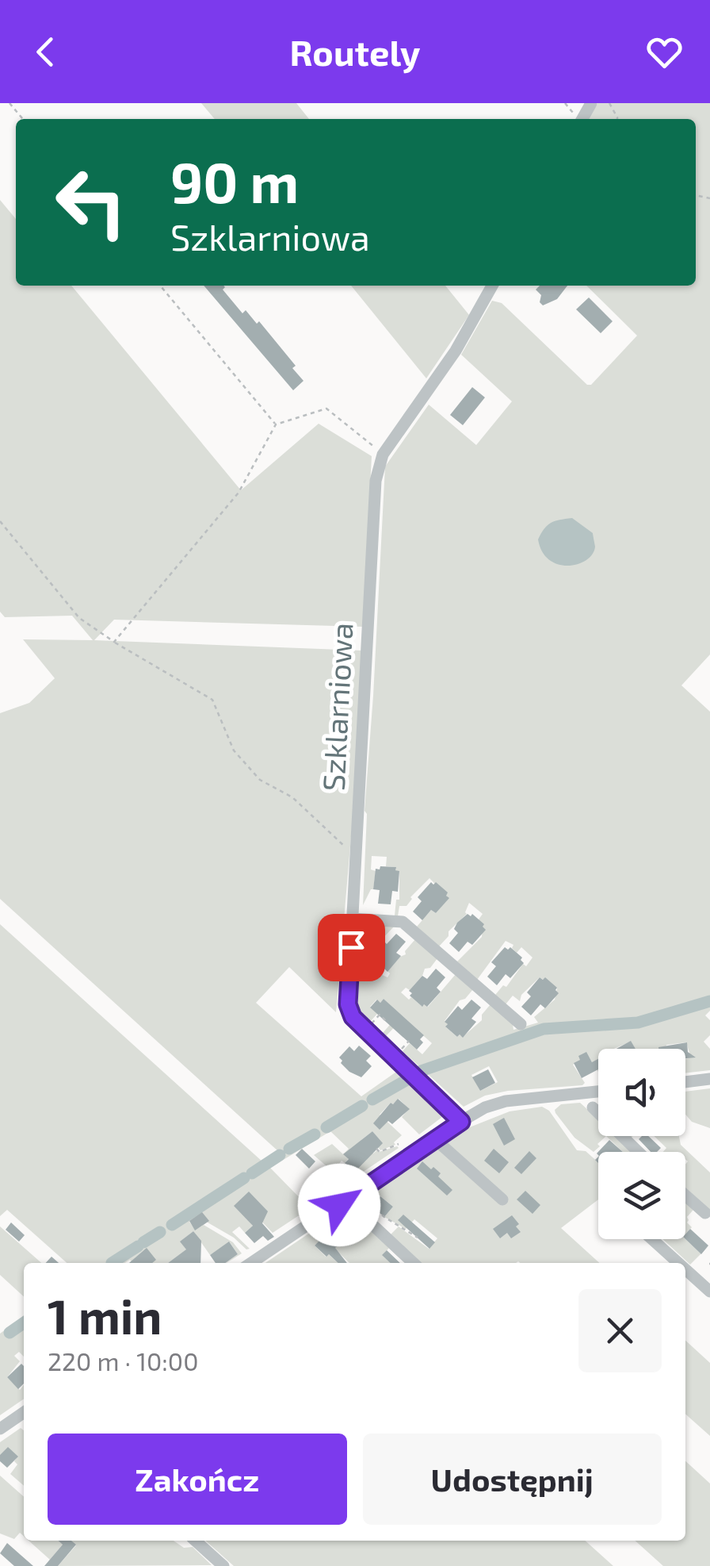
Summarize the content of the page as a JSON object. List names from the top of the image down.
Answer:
{
  "streets": {
    "street": ["Szklarniowa"]
  },
  "page": {
    "header": "Routely",
    "turn": ["90 m", "Szklarniowa"],
    "heading": ["1 min", "220 m · 10:00"],
    "buttons": ["Zakończ", "Udostępnij"]
  }
}
